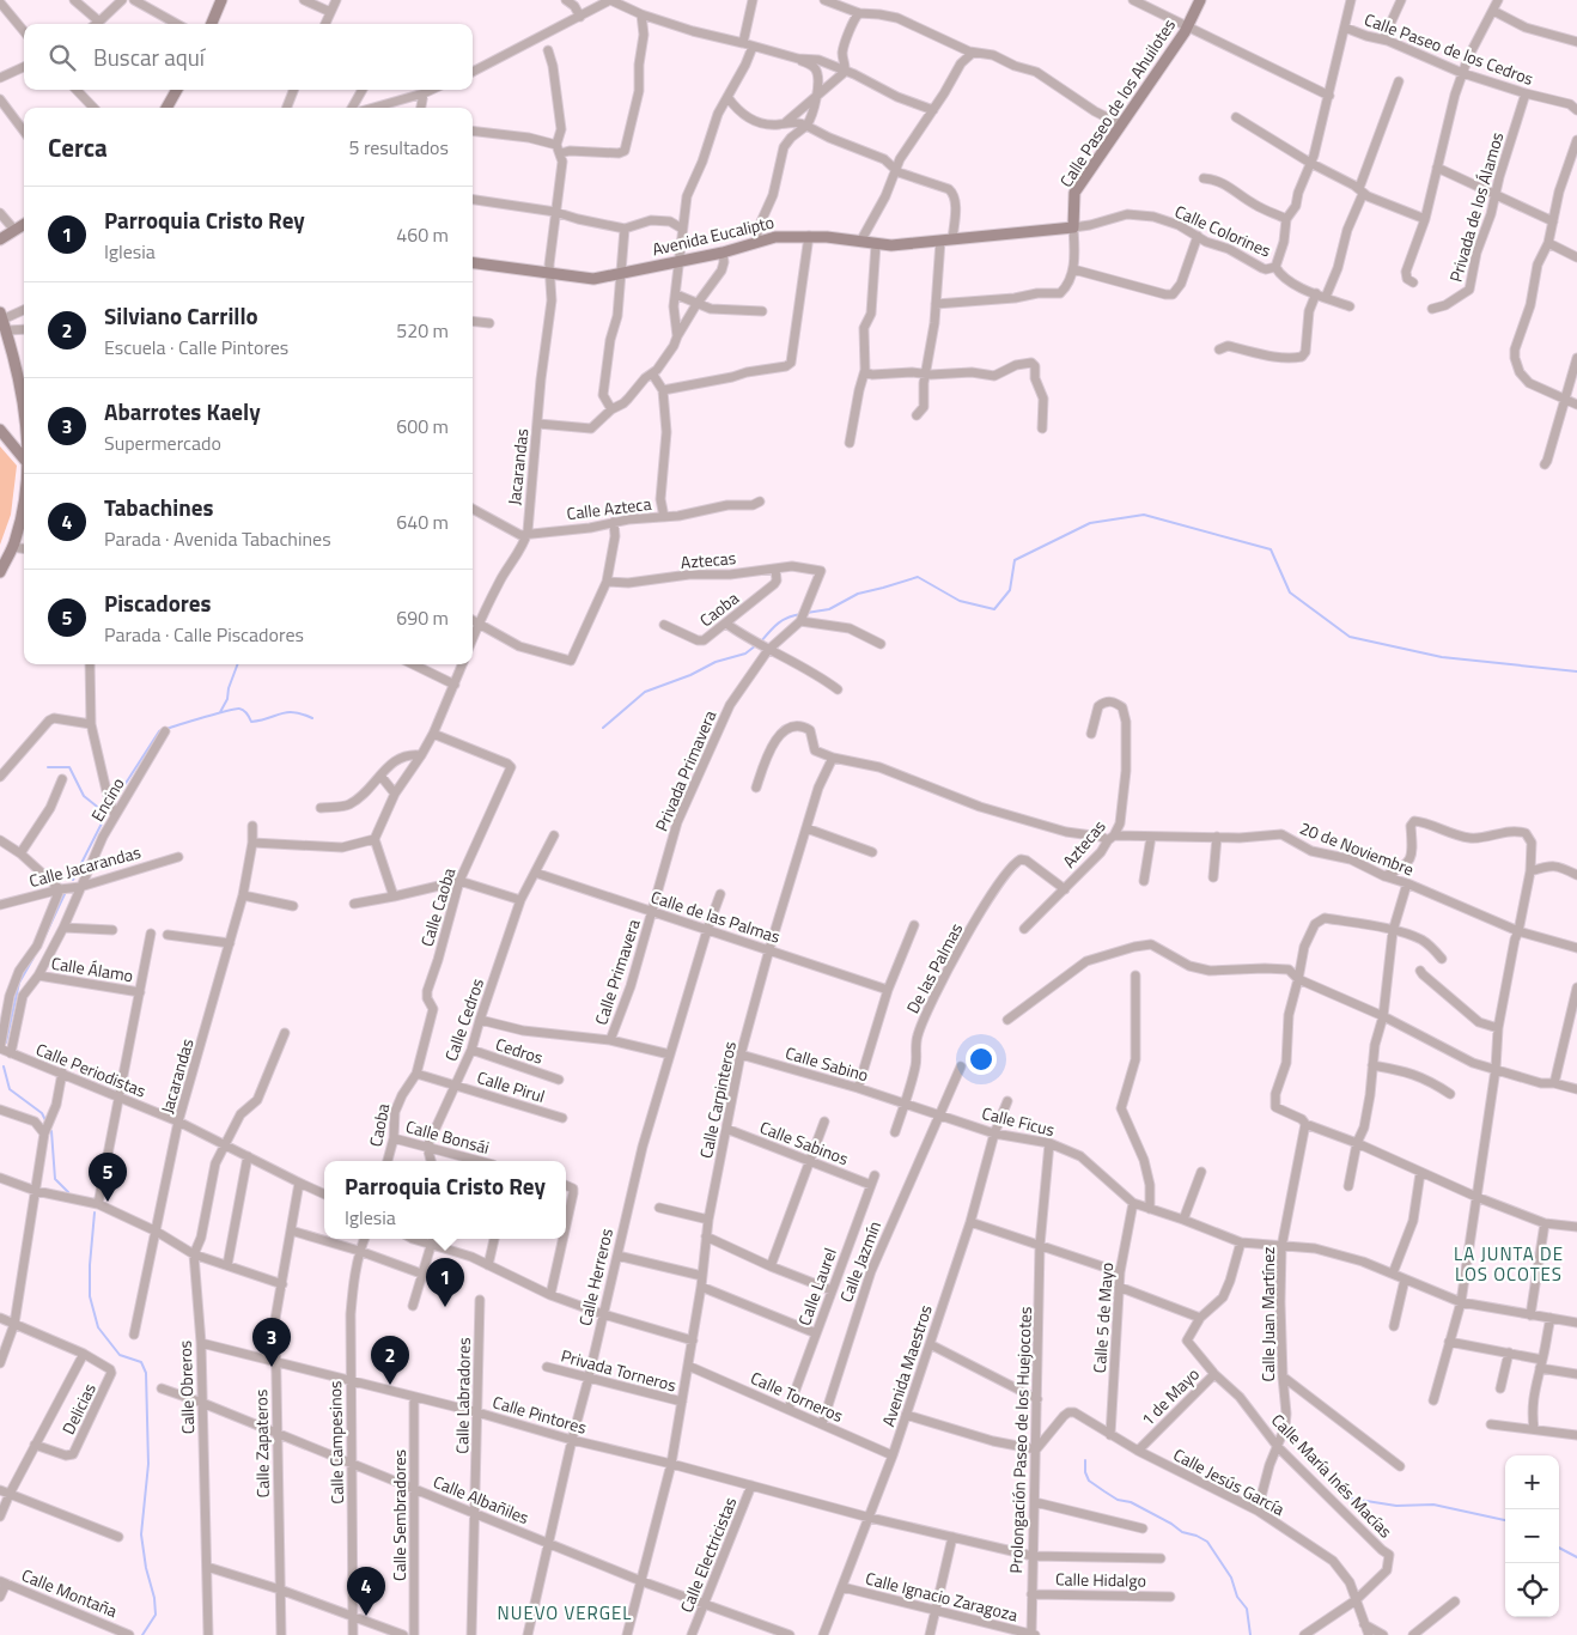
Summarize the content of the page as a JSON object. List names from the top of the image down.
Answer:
{
  "streets": {
    "street": [
      "Calle Paseo de los Cedros",
      "Calle Paseo de los Ahuilotes",
      "Privada de los Álamos",
      "Calle Colorines",
      "Avenida Eucalipto",
      "Jacarandas",
      "Calle Azteca",
      "Aztecas",
      "Caoba",
      "Privada Primavera",
      "Encino",
      "20 de Noviembre",
      "Calle Jacarandas",
      "Calle Caoba",
      "Calle de las Palmas",
      "De las Palmas",
      "Calle Álamo",
      "Calle Primavera",
      "Calle Cedros",
      "Cedros",
      "Calle Sabino",
      "Calle Periodistas",
      "Calle Pirul",
      "Calle Carpinteros",
      "Calle Ficus",
      "Calle Bonsái",
      "Calle Sabinos",
      "Calle Jazmín",
      "Calle Herreros",
      "Calle Laurel",
      "Calle Juan Martínez",
      "Calle 5 de Mayo",
      "Avenida Maestros",
      "Privada Torneros",
      "Calle Obreros",
      "Calle Labradores",
      "Calle Torneros",
      "1 de Mayo",
      "Delicias",
      "Calle Pintores",
      "Prolongación Paseo de los Huejocotes",
      "Calle Campesinos",
      "Calle Zapateros",
      "Calle María Inés Macías",
      "Calle Jesús García",
      "Calle Albañiles",
      "Calle Sembradores",
      "Calle Electricistas",
      "Calle Hidalgo",
      "Calle Montaña",
      "Calle Ignacio Zaragoza"
    ]
  },
  "crossings": [
    ["Calle Paseo de los Cedros", "Privada de los Álamos"],
    ["Calle Paseo de los Ahuilotes", "Calle Colorines"],
    ["Calle Paseo de los Ahuilotes", "Avenida Eucalipto"],
    ["Calle Colorines", "Avenida Eucalipto"],
    ["Avenida Eucalipto", "Jacarandas"],
    ["Jacarandas", "Calle Azteca"],
    ["Jacarandas", "Calle Periodistas"],
    ["Aztecas", "Caoba"],
    ["Aztecas", "Privada Primavera"],
    ["Aztecas", "20 de Noviembre"],
    ["Aztecas", "De las Palmas"],
    ["Caoba", "Calle Caoba"],
    ["Caoba", "Calle Pirul"],
    ["Caoba", "Calle Bonsái"],
    ["Privada Primavera", "Calle de las Palmas"],
    ["Privada Primavera", "Calle Primavera"],
    ["Encino", "Calle Jacarandas"],
    ["Encino", "Calle Álamo"],
    ["Encino", "Calle Periodistas"],
    ["20 de Noviembre", "Calle Carpinteros"],
    ["Calle de las Palmas", "Calle Primavera"],
    ["Calle de las Palmas", "Calle Cedros"],
    ["Calle de las Palmas", "Calle Carpinteros"],
    ["Calle de las Palmas", "Calle Herreros"],
    ["De las Palmas", "Calle Sabino"],
    ["De las Palmas", "Calle Ficus"],
    ["Calle Cedros", "Cedros"],
    ["Calle Cedros", "Calle Pirul"],
    ["Calle Cedros", "Calle Bonsái"],
    ["Calle Sabino", "Calle Carpinteros"],
    ["Calle Sabino", "Calle Ficus"],
    ["Calle Periodistas", "Calle Obreros"],
    ["Calle Periodistas", "Calle Zapateros"],
    ["Calle Carpinteros", "Calle Sabinos"],
    ["Calle Carpinteros", "Privada Torneros"],
    ["Calle Carpinteros", "Calle Torneros"],
    ["Calle Carpinteros", "Calle Pintores"],
    ["Calle Carpinteros", "Calle Albañiles"],
    ["Calle Ficus", "Calle Jazmín"],
    ["Calle Ficus", "Calle Juan Martínez"],
    ["Calle Ficus", "Calle 5 de Mayo"],
    ["Calle Ficus", "Avenida Maestros"],
    ["Calle Ficus", "Prolongación Paseo de los Huejocotes"],
    ["Calle Sabinos", "Calle Laurel"],
    ["Calle Jazmín", "Calle Torneros"],
    ["Calle Herreros", "Privada Torneros"],
    ["Calle Herreros", "Calle Pintores"],
    ["Calle Herreros", "Calle Albañiles"],
    ["Calle Laurel", "Calle Torneros"],
    ["Calle Juan Martínez", "Calle María Inés Macías"],
    ["Calle Juan Martínez", "Calle Jesús García"],
    ["Calle 5 de Mayo", "Calle Jesús García"],
    ["Avenida Maestros", "Calle Torneros"],
    ["Avenida Maestros", "Calle Pintores"],
    ["Avenida Maestros", "Calle Ignacio Zaragoza"],
    ["Calle Obreros", "Calle Pintores"],
    ["Calle Obreros", "Calle Albañiles"],
    ["Calle Labradores", "Calle Pintores"],
    ["Calle Labradores", "Calle Albañiles"],
    ["1 de Mayo", "Calle María Inés Macías"],
    ["1 de Mayo", "Calle Jesús García"],
    ["Calle Pintores", "Prolongación Paseo de los Huejocotes"],
    ["Calle Pintores", "Calle Campesinos"],
    ["Calle Pintores", "Calle Zapateros"],
    ["Calle Pintores", "Calle Sembradores"],
    ["Calle Pintores", "Calle Electricistas"],
    ["Prolongación Paseo de los Huejocotes", "Calle Jesús García"],
    ["Prolongación Paseo de los Huejocotes", "Calle Hidalgo"],
    ["Prolongación Paseo de los Huejocotes", "Calle Ignacio Zaragoza"],
    ["Calle Campesinos", "Calle Albañiles"],
    ["Calle Zapateros", "Calle Albañiles"],
    ["Calle María Inés Macías", "Calle Jesús García"],
    ["Calle Albañiles", "Calle Sembradores"],
    ["Calle Albañiles", "Calle Electricistas"]
  ],
  "districts": ["LA JUNTA DE LOS OCOTES", "NUEVO VERGEL"],
  "page": {
    "search": "Buscar aquí",
    "heading": ["Cerca", "5 resultados"],
    "list": [
      {
        "mark": "1",
        "name": "Parroquia Cristo Rey",
        "note": "Iglesia",
        "value": "460 m"
      },
      {
        "mark": "2",
        "name": "Silviano Carrillo",
        "note": "Escuela · Calle Pintores",
        "value": "520 m"
      },
      {
        "mark": "3",
        "name": "Abarrotes Kaely",
        "note": "Supermercado",
        "value": "600 m"
      },
      {
        "mark": "4",
        "name": "Tabachines",
        "note": "Parada · Avenida Tabachines",
        "value": "640 m"
      },
      {
        "mark": "5",
        "name": "Piscadores",
        "note": "Parada · Calle Piscadores",
        "value": "690 m"
      }
    ],
    "pins": [
      "5",
      "1",
      "3",
      "2",
      "4"
    ],
    "popup": ["Parroquia Cristo Rey", "Iglesia"],
    "map_buttons": ["+", "−"]
  }
}
